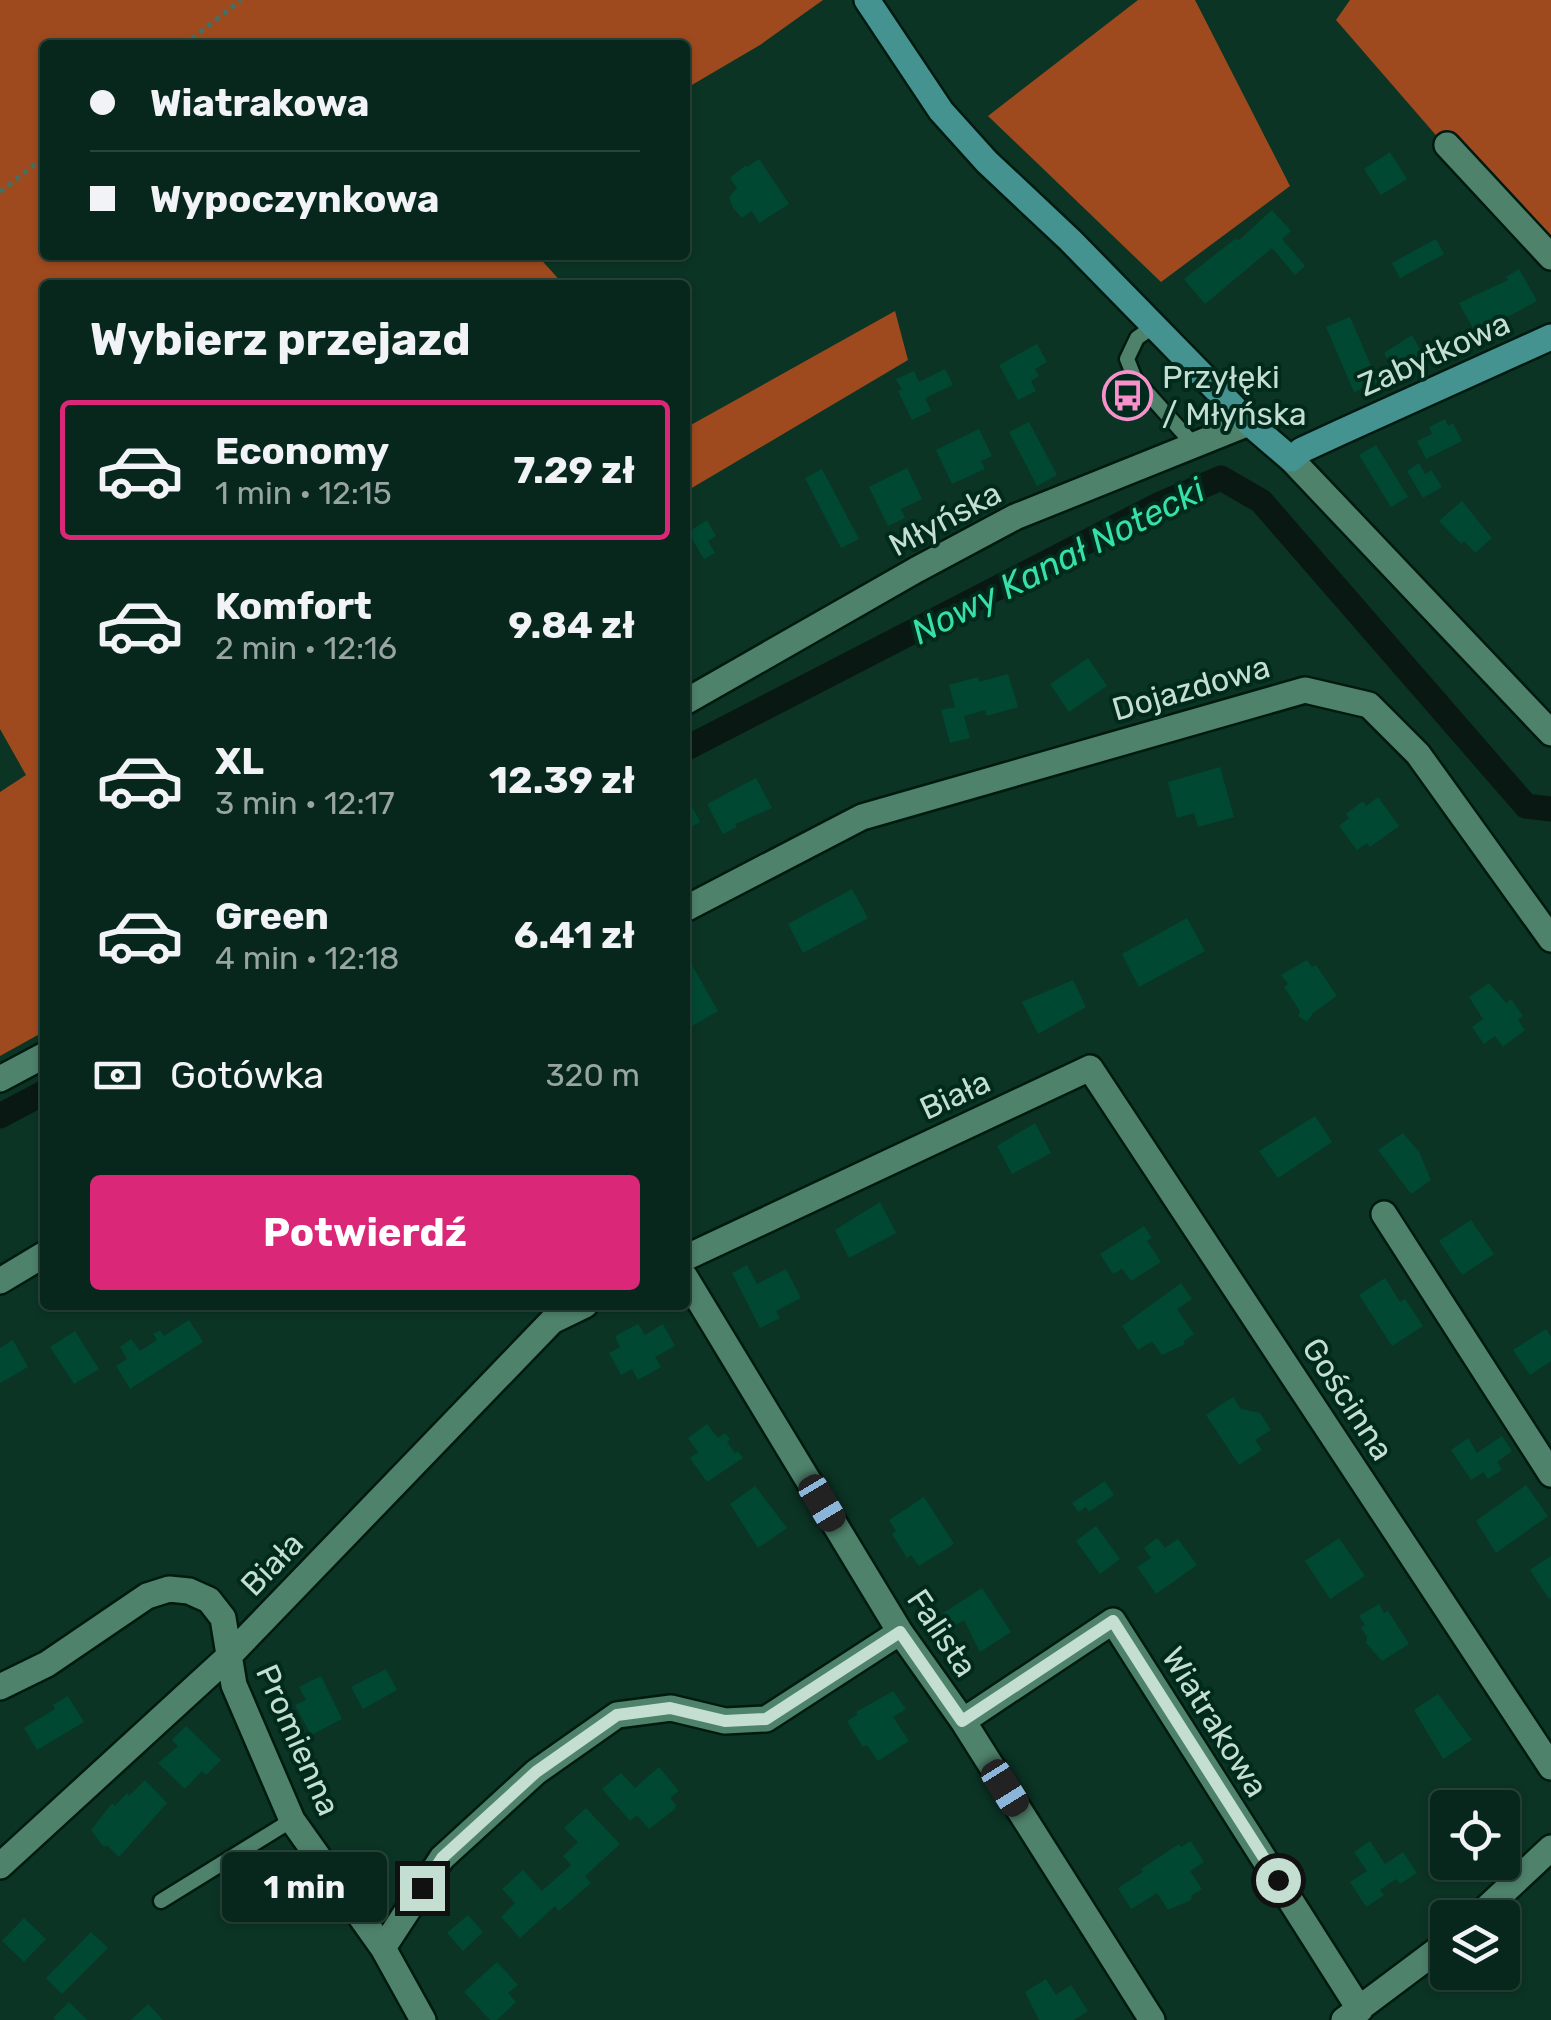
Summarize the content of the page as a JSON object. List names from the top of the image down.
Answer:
{
  "streets": {
    "street": [
      "Zabytkowa",
      "Młyńska",
      "Dojazdowa",
      "Biała",
      "Gościnna",
      "Falista",
      "Wiatrakowa",
      "Promienna"
    ]
  },
  "crossings": [
    ["Biała", "Gościnna"],
    ["Biała", "Promienna"],
    ["Falista", "Wiatrakowa"]
  ],
  "water": ["Nowy Kanał Notecki"],
  "places": {
    "bus stop": ["Przyłęki / Młyńska"]
  },
  "page": {
    "banner": ["Wiatrakowa", "Wypoczynkowa"],
    "heading": "Wybierz przejazd",
    "list": [
      {
        "name": "Economy",
        "note": "1 min · 12:15",
        "value": "7.29 zł"
      },
      {
        "name": "Komfort",
        "note": "2 min · 12:16",
        "value": "9.84 zł"
      },
      {
        "name": "XL",
        "note": "3 min · 12:17",
        "value": "12.39 zł"
      },
      {
        "name": "Green",
        "note": "4 min · 12:18",
        "value": "6.41 zł"
      }
    ],
    "pay": ["Gotówka", "320 m"],
    "buttons": "Potwierdź",
    "bubble": "1 min"
  }
}
